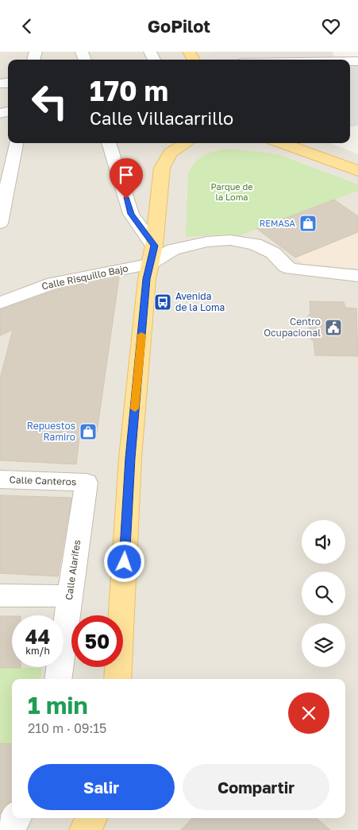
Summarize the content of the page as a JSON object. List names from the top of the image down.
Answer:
{
  "streets": {
    "street": ["Calle Risquillo Bajo", "Calle Canteros", "Calle Alarifes"]
  },
  "crossings": [
    ["Calle Canteros", "Calle Alarifes"]
  ],
  "parks": ["Parque de la Loma"],
  "places": {
    "shop": ["REMASA", "Repuestos Ramiro"],
    "bus stop": ["Avenida de la Loma"],
    "public building": ["Centro Ocupacional"]
  },
  "page": {
    "header": "GoPilot",
    "turn": ["170 m", "Calle Villacarrillo"],
    "speed": "44 km/h",
    "limit": "50",
    "heading": ["1 min", "210 m · 09:15"],
    "buttons": ["Salir", "Compartir"]
  }
}
